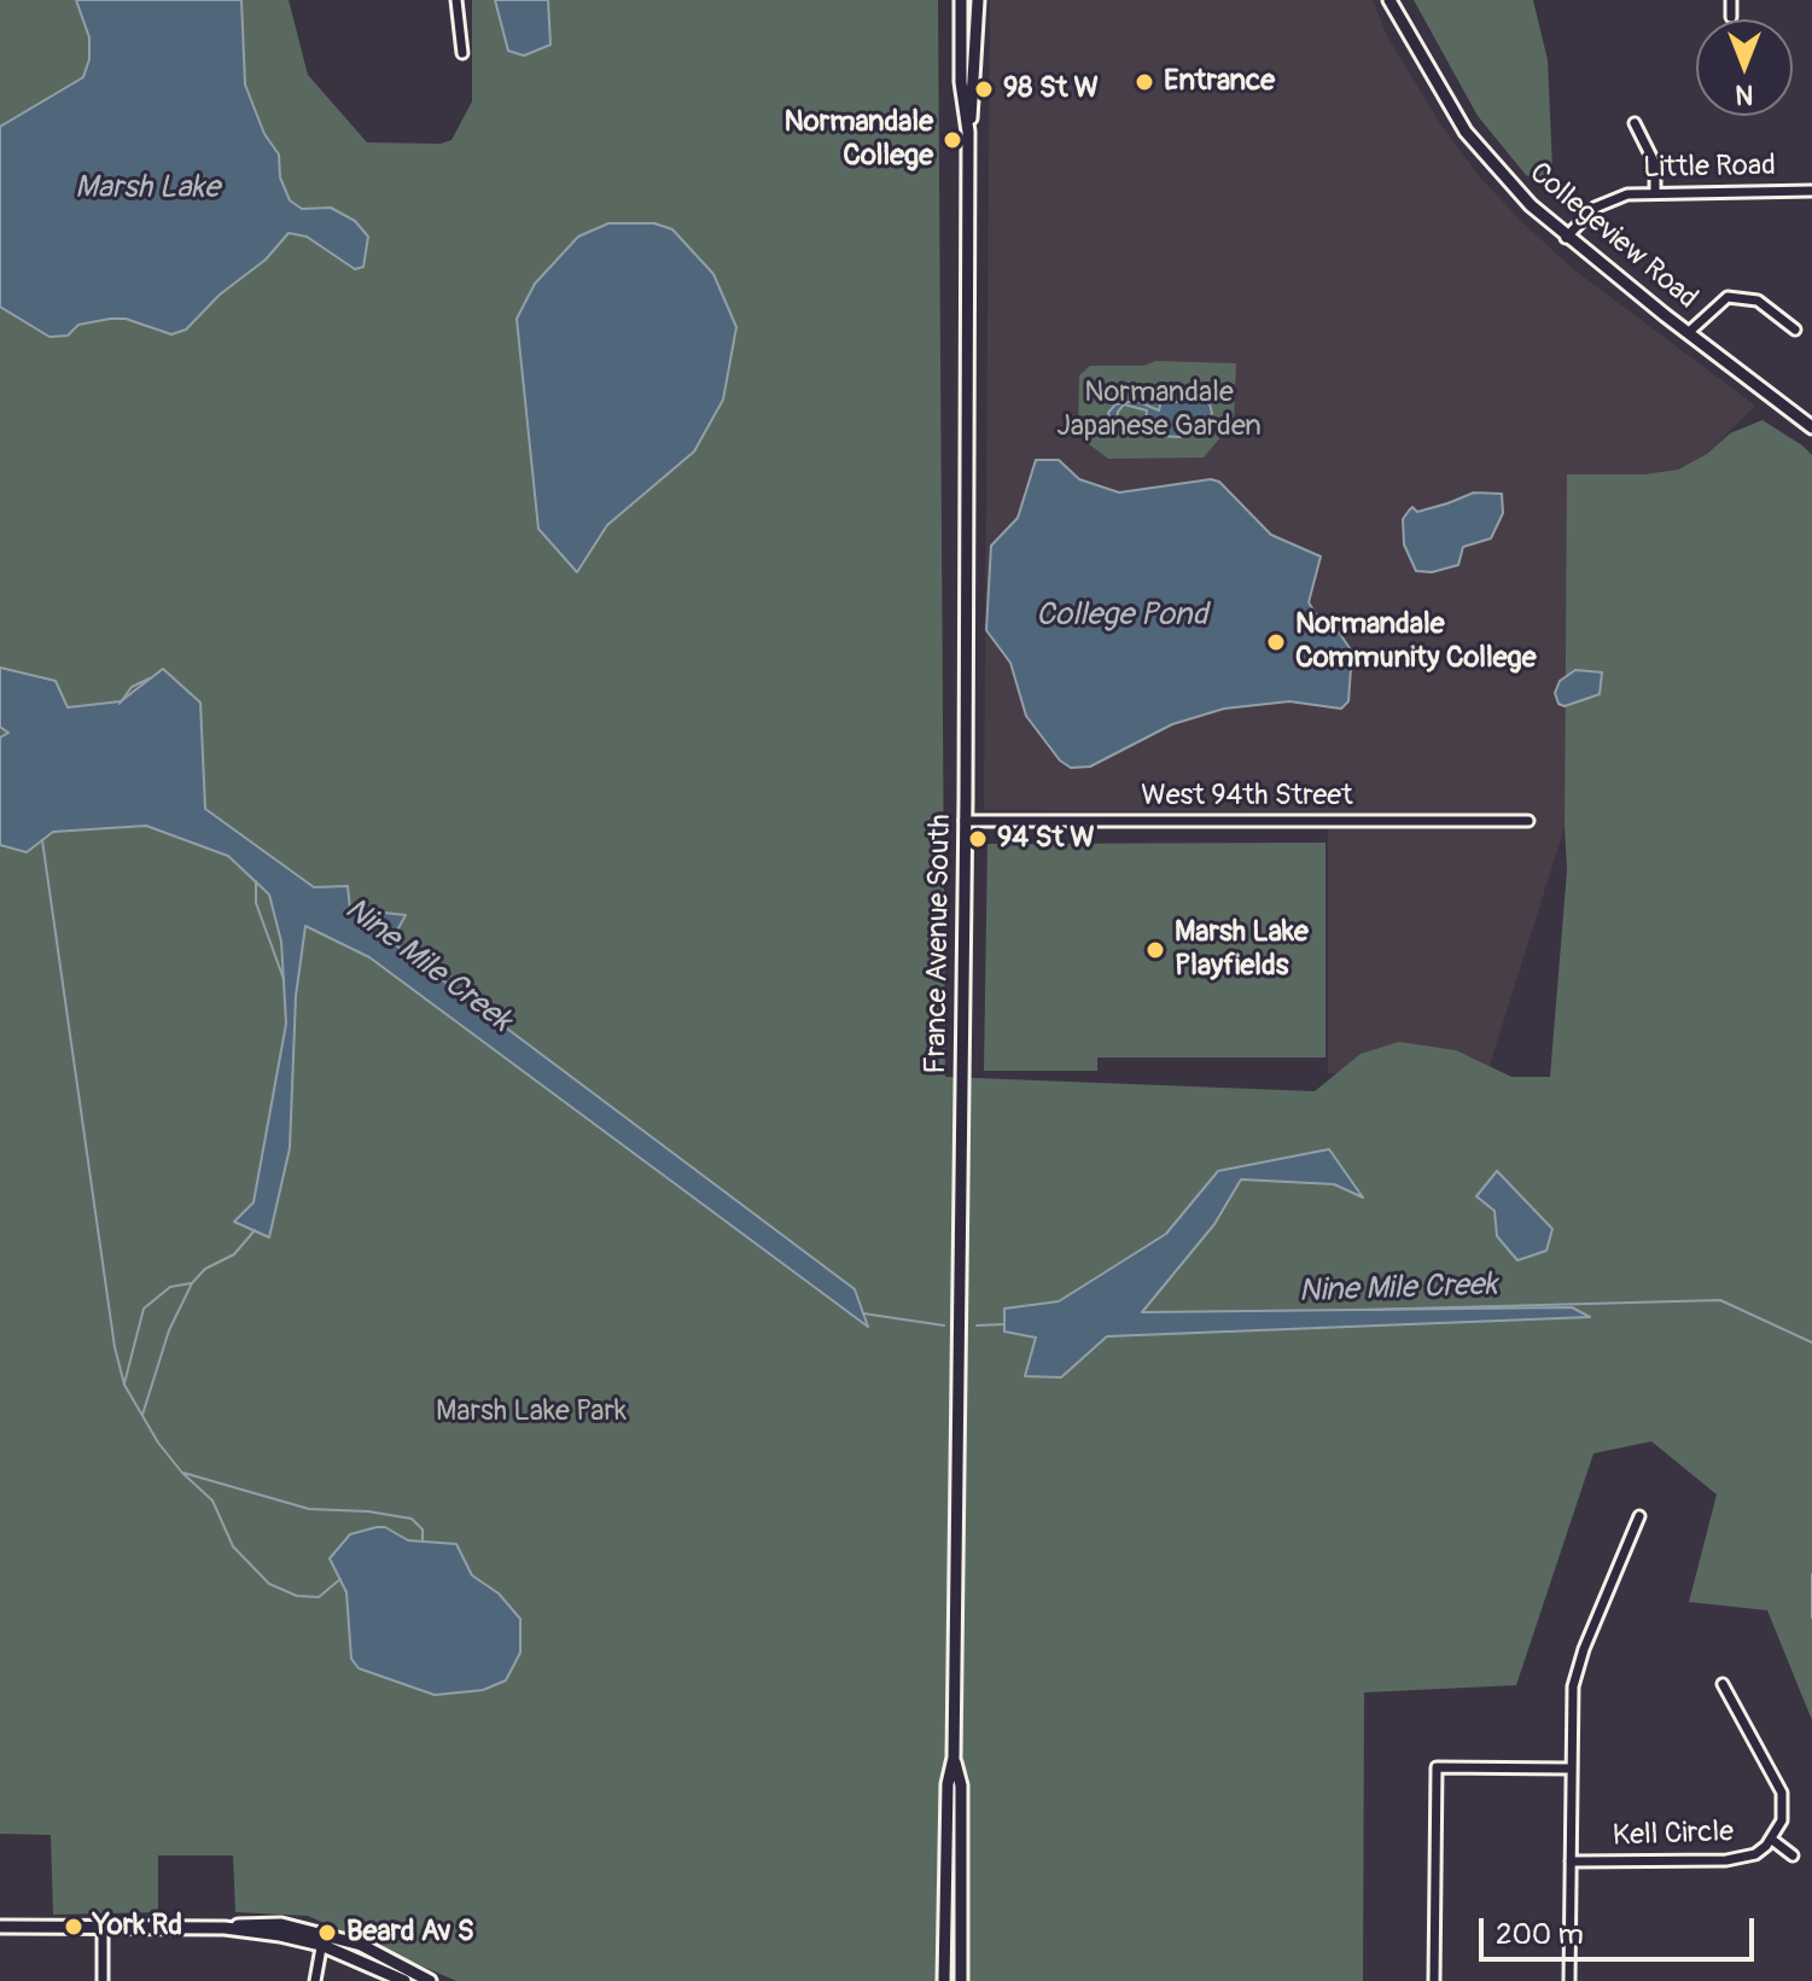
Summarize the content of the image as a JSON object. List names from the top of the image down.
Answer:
{
  "streets": {
    "main road": ["Collegeview Road", "France Avenue South"],
    "street": ["Little Road", "West 94th Street", "Kell Circle"]
  },
  "crossings": [
    ["Little Road", "Collegeview Road"],
    ["West 94th Street", "France Avenue South"]
  ],
  "water": ["Marsh Lake", "College Pond", "Nine Mile Creek"],
  "parks": ["Normandale Japanese Garden", "Marsh Lake Park"],
  "places": [
    "Entrance",
    "98 St W",
    "Normandale College",
    "Normandale Community College",
    "94 St W",
    "Marsh Lake Playfields",
    "York Rd",
    "Beard Av S"
  ],
  "scale_bar": "200 m",
  "north": "bottom"
}
